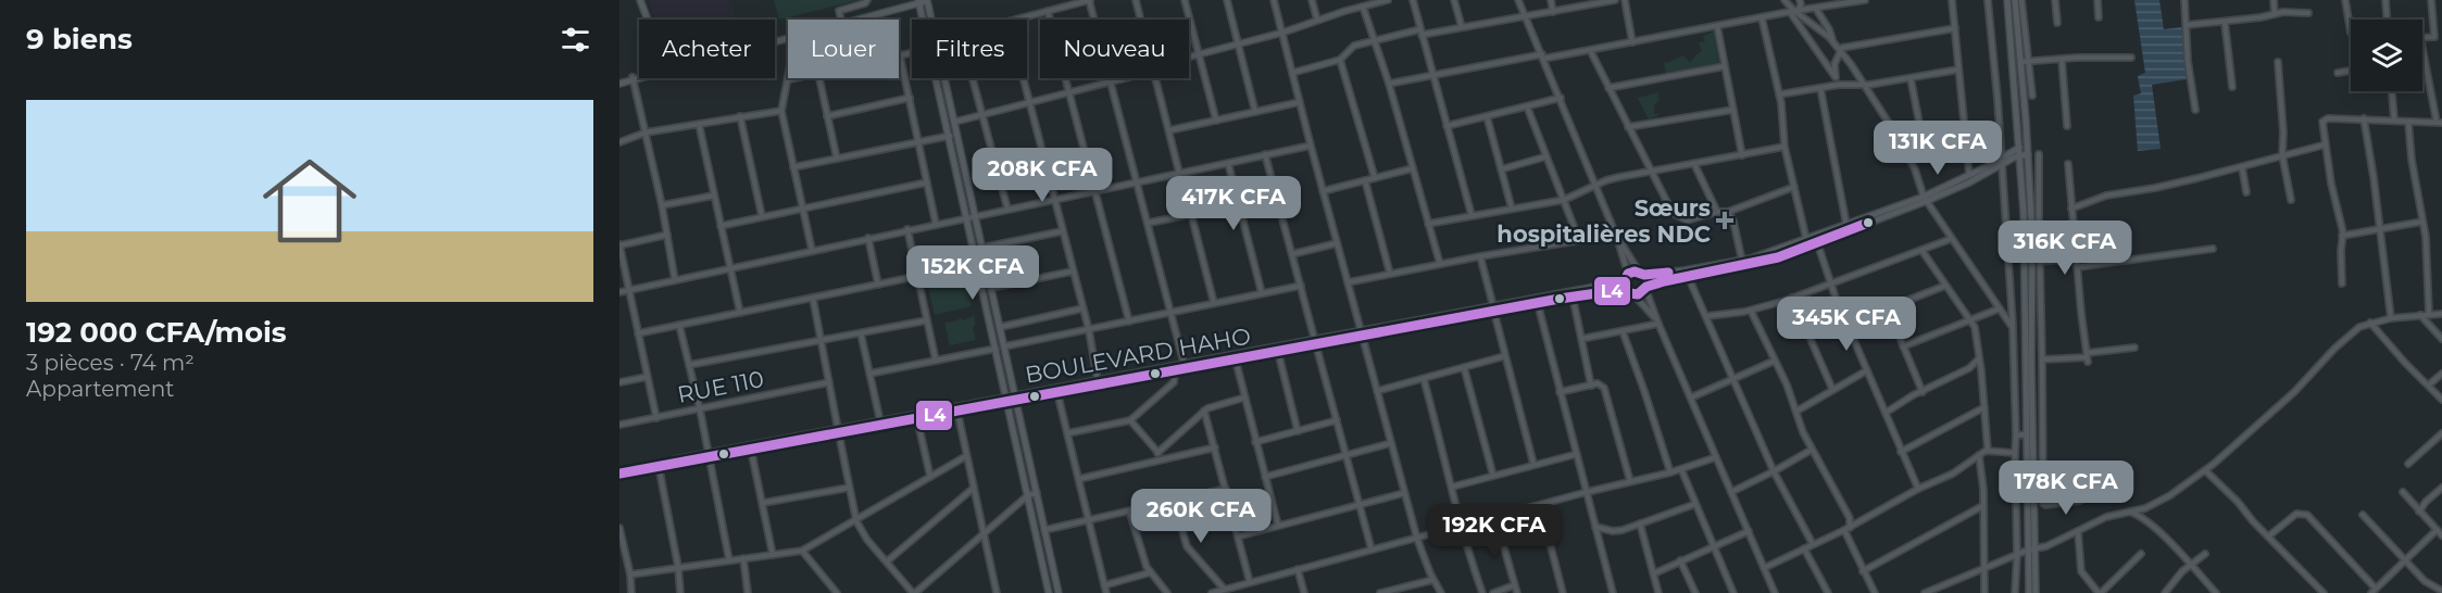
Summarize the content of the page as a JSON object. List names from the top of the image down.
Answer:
{
  "streets": {
    "main road": ["BOULEVARD HAHO"],
    "street": ["RUE 110"]
  },
  "places": {
    "health": ["Sœurs hospitalières NDC"]
  },
  "lines": ["transit line L4"],
  "page": {
    "heading": "9 biens",
    "chip": [
      "Acheter",
      "Louer",
      "Filtres",
      "Nouveau"
    ],
    "list": [
      {
        "name": "192 000 CFA/mois",
        "note": "3 pièces · 74 m² · Appartement"
      }
    ],
    "price": [
      "131K CFA",
      "208K CFA",
      "417K CFA",
      "316K CFA",
      "152K CFA",
      "345K CFA",
      "178K CFA",
      "260K CFA",
      "192K CFA"
    ]
  }
}
